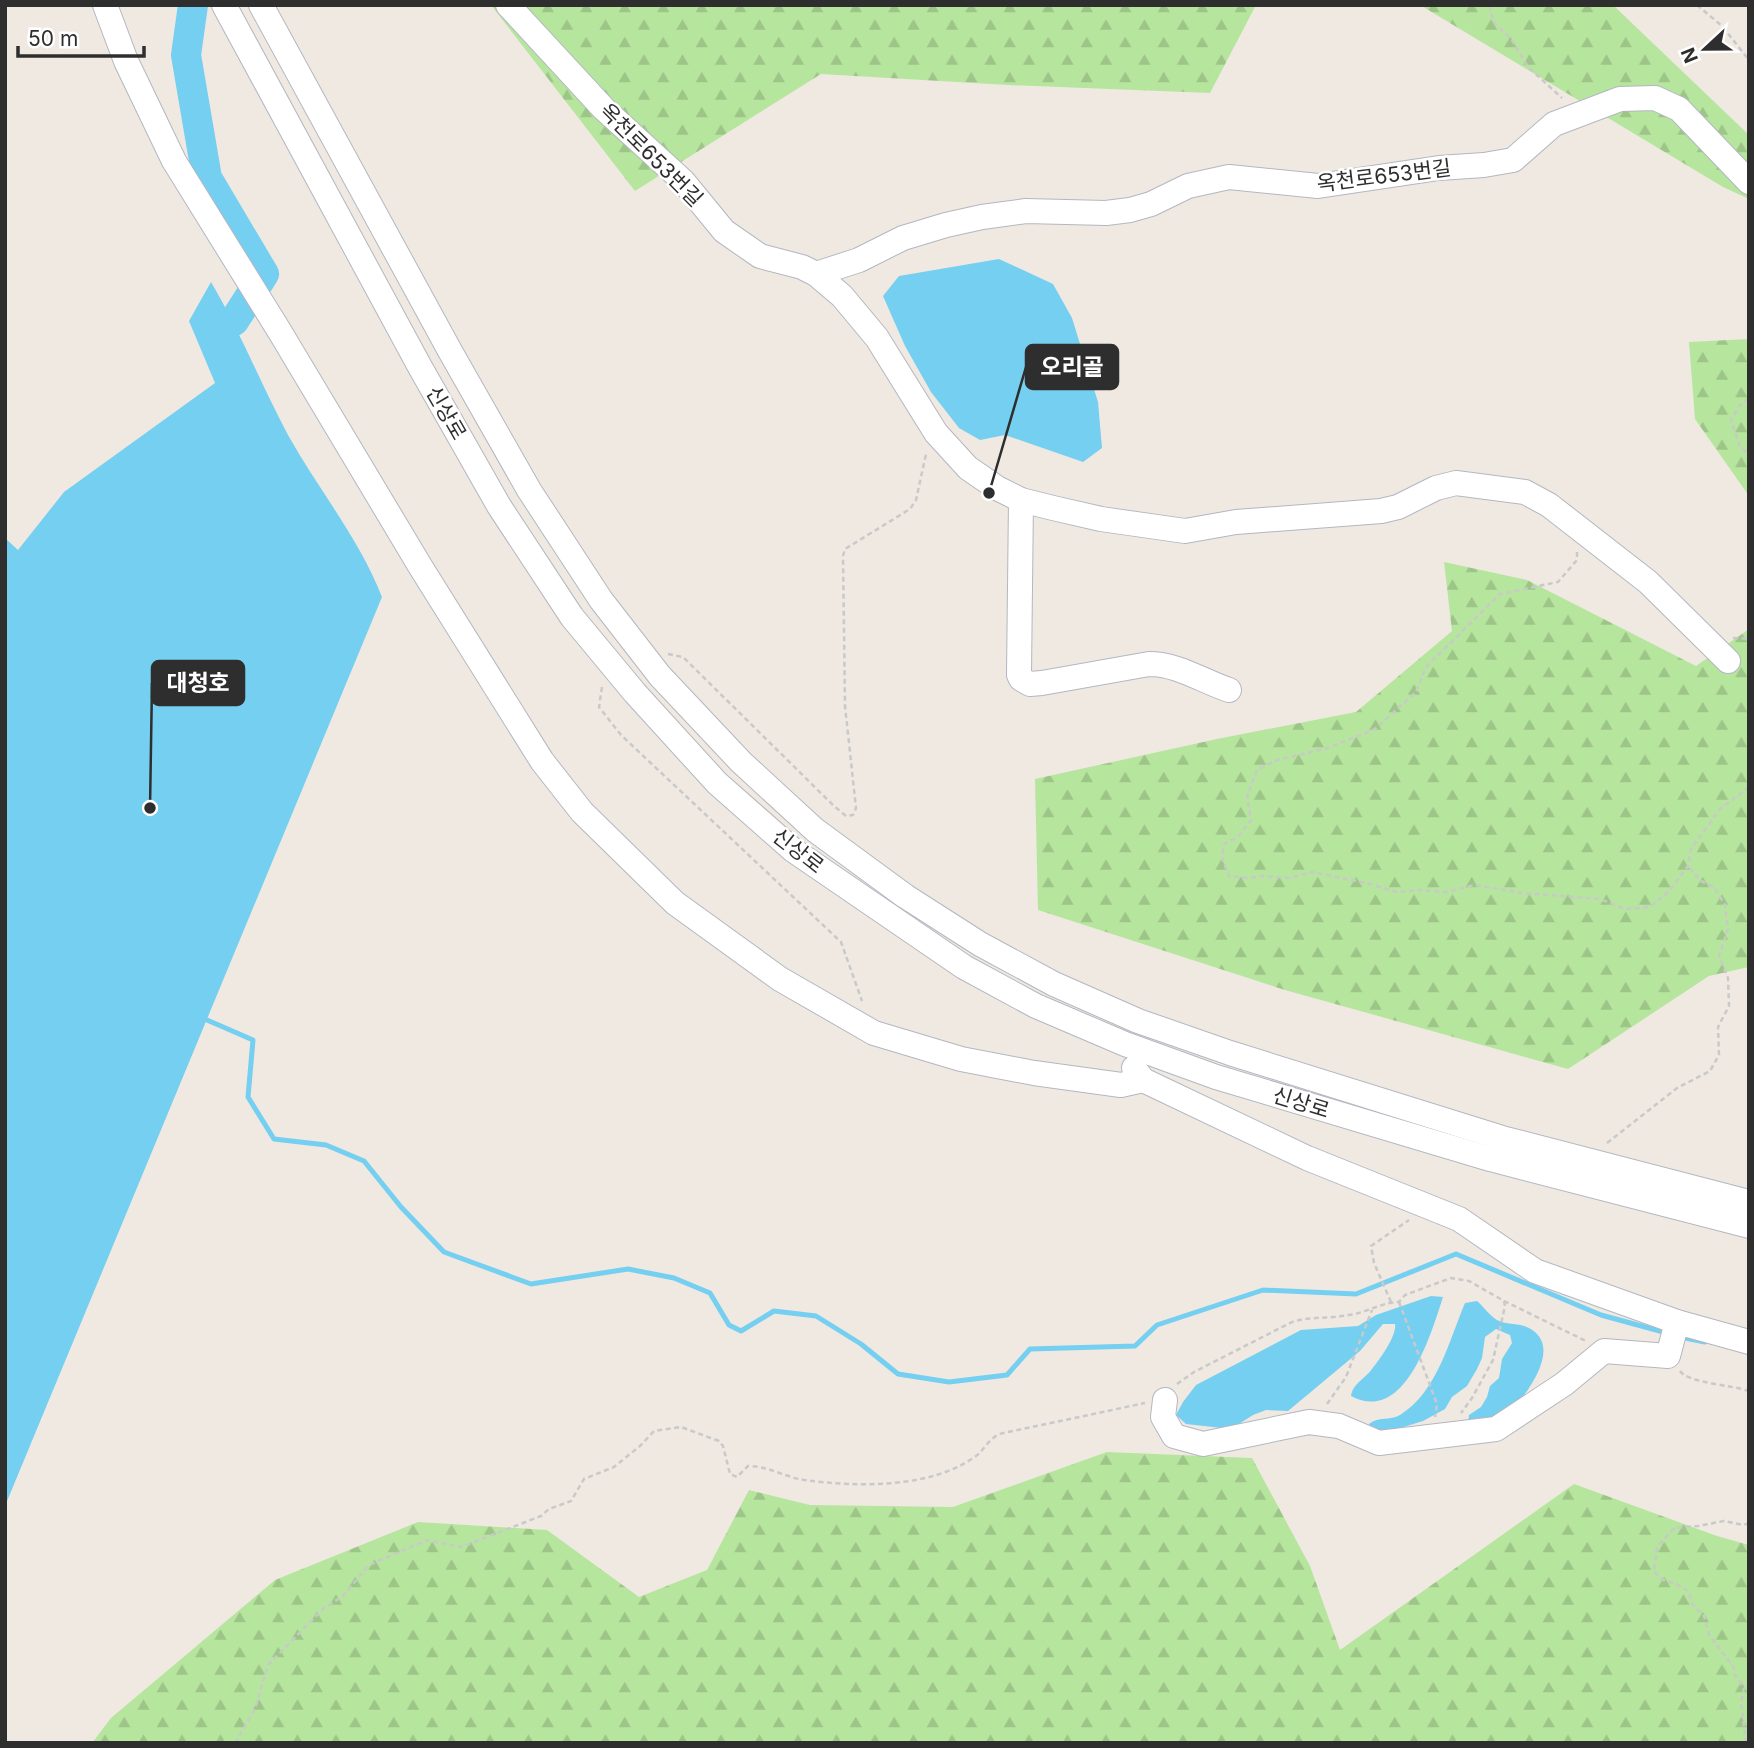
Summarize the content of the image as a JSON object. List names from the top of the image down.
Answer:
{
  "streets": {
    "street": ["옥천로653번길", "신상로"]
  },
  "places": ["오리골", "대청호"],
  "scale_bar": "50 m",
  "north": "left"
}
